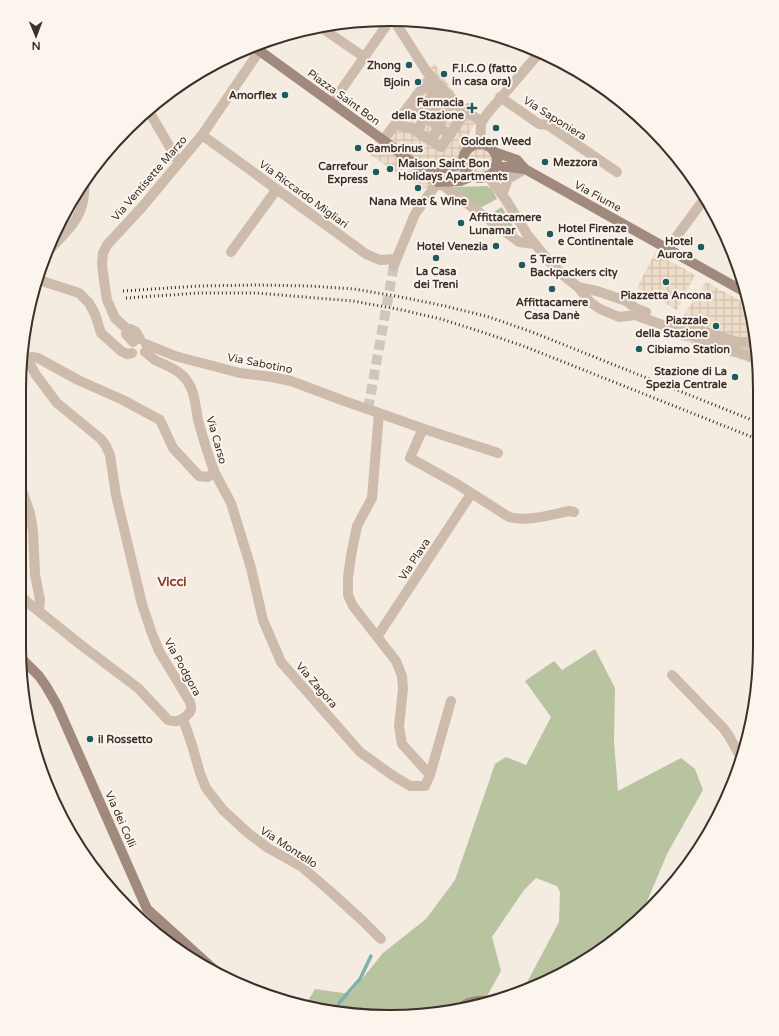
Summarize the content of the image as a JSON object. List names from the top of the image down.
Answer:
{
  "streets": {
    "street": [
      "Piazza Saint Bon",
      "Via Saponiera",
      "Via Ventisette Marzo",
      "Via Riccardo Migliari",
      "Via Fiume",
      "Via Sabotino",
      "Via Carso",
      "Via Plava",
      "Via Podgora",
      "Via Zagora",
      "Via dei Colli",
      "Via Montello"
    ]
  },
  "crossings": [
    ["Piazza Saint Bon", "Via Riccardo Migliari"],
    ["Piazza Saint Bon", "Via Fiume"],
    ["Via Ventisette Marzo", "Via Riccardo Migliari"],
    ["Via Ventisette Marzo", "Via Sabotino"],
    ["Via Ventisette Marzo", "Via Carso"],
    ["Via Sabotino", "Via Carso"],
    ["Via Carso", "Via Zagora"],
    ["Via Podgora", "Via Montello"]
  ],
  "districts": ["Vicci"],
  "places": {
    "other": [
      "Zhong",
      "F.I.C.O (fatto in casa ora)",
      "Bjoin",
      "Amorflex",
      "Golden Weed",
      "Gambrinus",
      "Mezzora",
      "Maison Saint Bon Holidays Apartments",
      "Carrefour Express",
      "Nana Meat & Wine",
      "Affittacamere Lunamar",
      "Hotel Firenze e Continentale",
      "Hotel Venezia",
      "Hotel Aurora",
      "La Casa dei Treni",
      "5 Terre Backpackers city",
      "Piazzetta Ancona",
      "Affittacamere Casa Danè",
      "Piazzale della Stazione",
      "Cibiamo Station",
      "Stazione di La Spezia Centrale",
      "il Rossetto"
    ],
    "health": ["Farmacia della Stazione"]
  },
  "north": "bottom"
}
